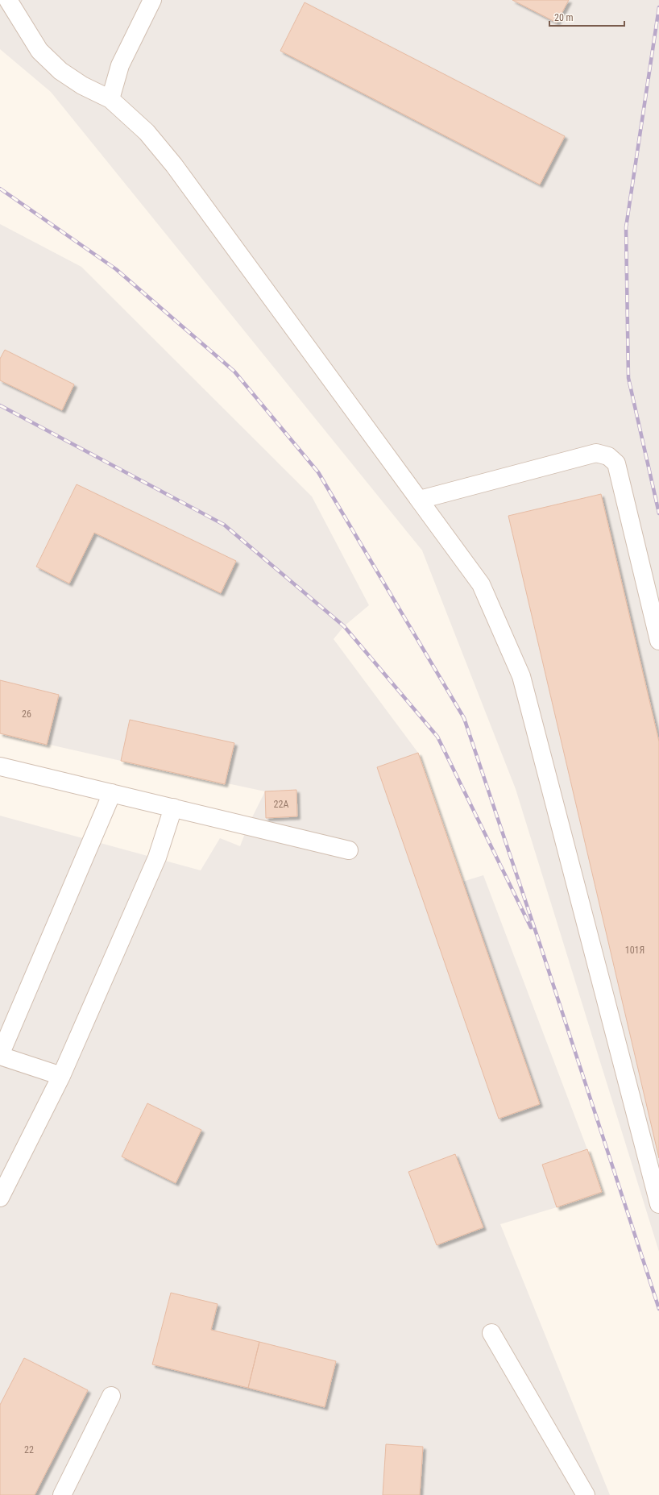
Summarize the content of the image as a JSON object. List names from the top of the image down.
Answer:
{
  "house_numbers": [
    "26",
    "22А",
    "101Я",
    "22"
  ],
  "scale_bar": "20 m"
}
